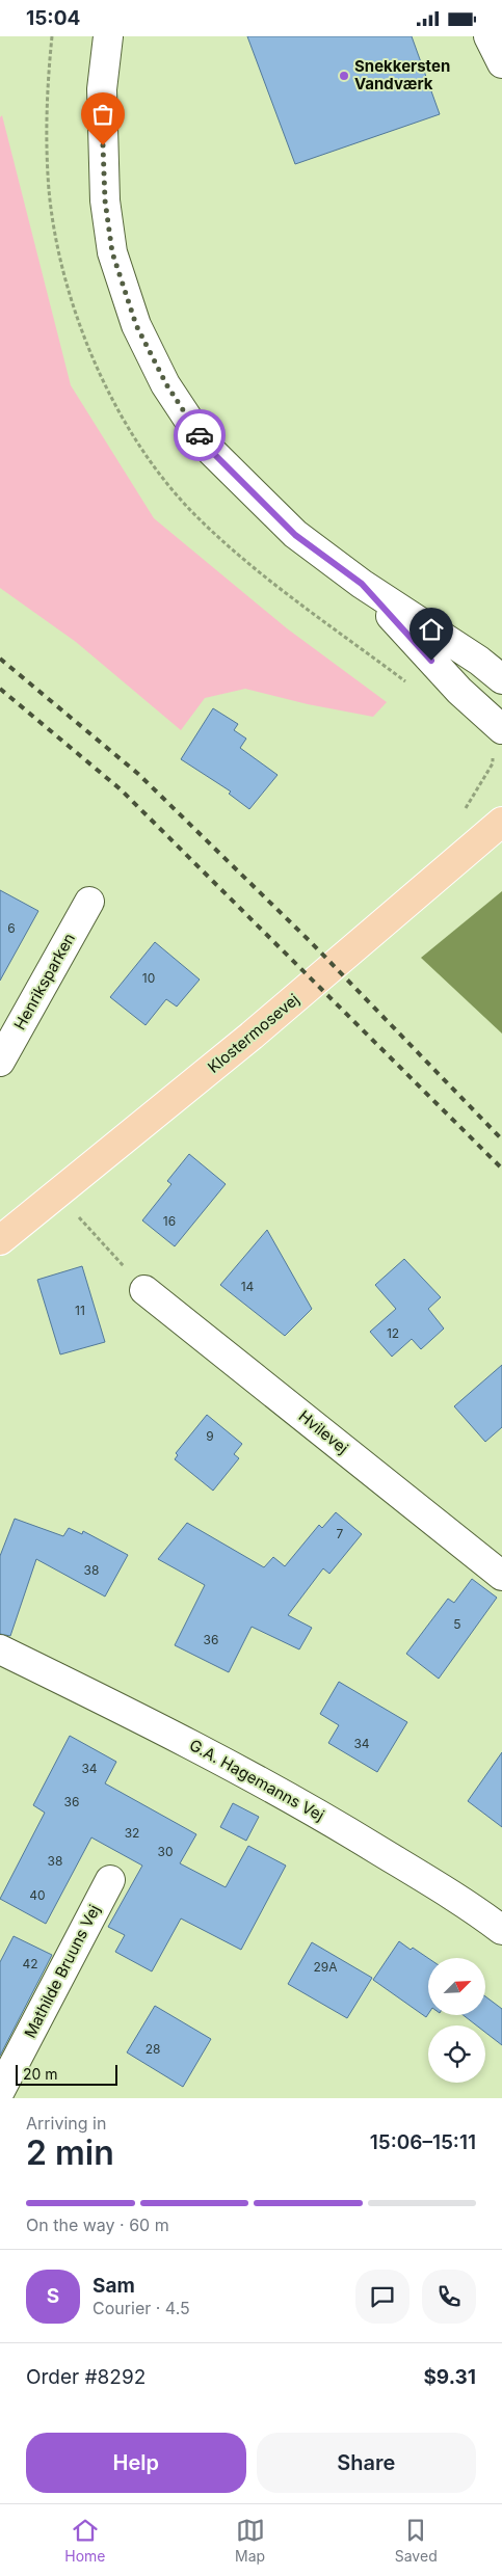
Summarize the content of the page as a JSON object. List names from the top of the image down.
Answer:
{
  "streets": {
    "main road": ["Klostermosevej"],
    "street": [
      "Henriksparken",
      "Hvilevej",
      "G.A. Hagemanns Vej",
      "Mathilde Bruuns Vej"
    ]
  },
  "places": ["Snekkersten Vandværk"],
  "house_numbers": [
    "6",
    "10",
    "16",
    "14",
    "11",
    "12",
    "9",
    "7",
    "38",
    "5",
    "36",
    "34",
    "34",
    "36",
    "32",
    "30",
    "38",
    "40",
    "42",
    "29A",
    "28"
  ],
  "scale_bar": "20 m",
  "north": "top right",
  "page": {
    "status": "15:04",
    "scale": "20 m",
    "heading": ["2 min", "Arriving in", "15:06–15:11"],
    "panel": [
      "Sam",
      "Courier · 4.5",
      "Order #8292",
      "$9.31"
    ],
    "bar": "On the way · 60 m",
    "round": "S",
    "buttons": ["Help", "Share"],
    "tabs": ["Home", "Map", "Saved"]
  }
}
